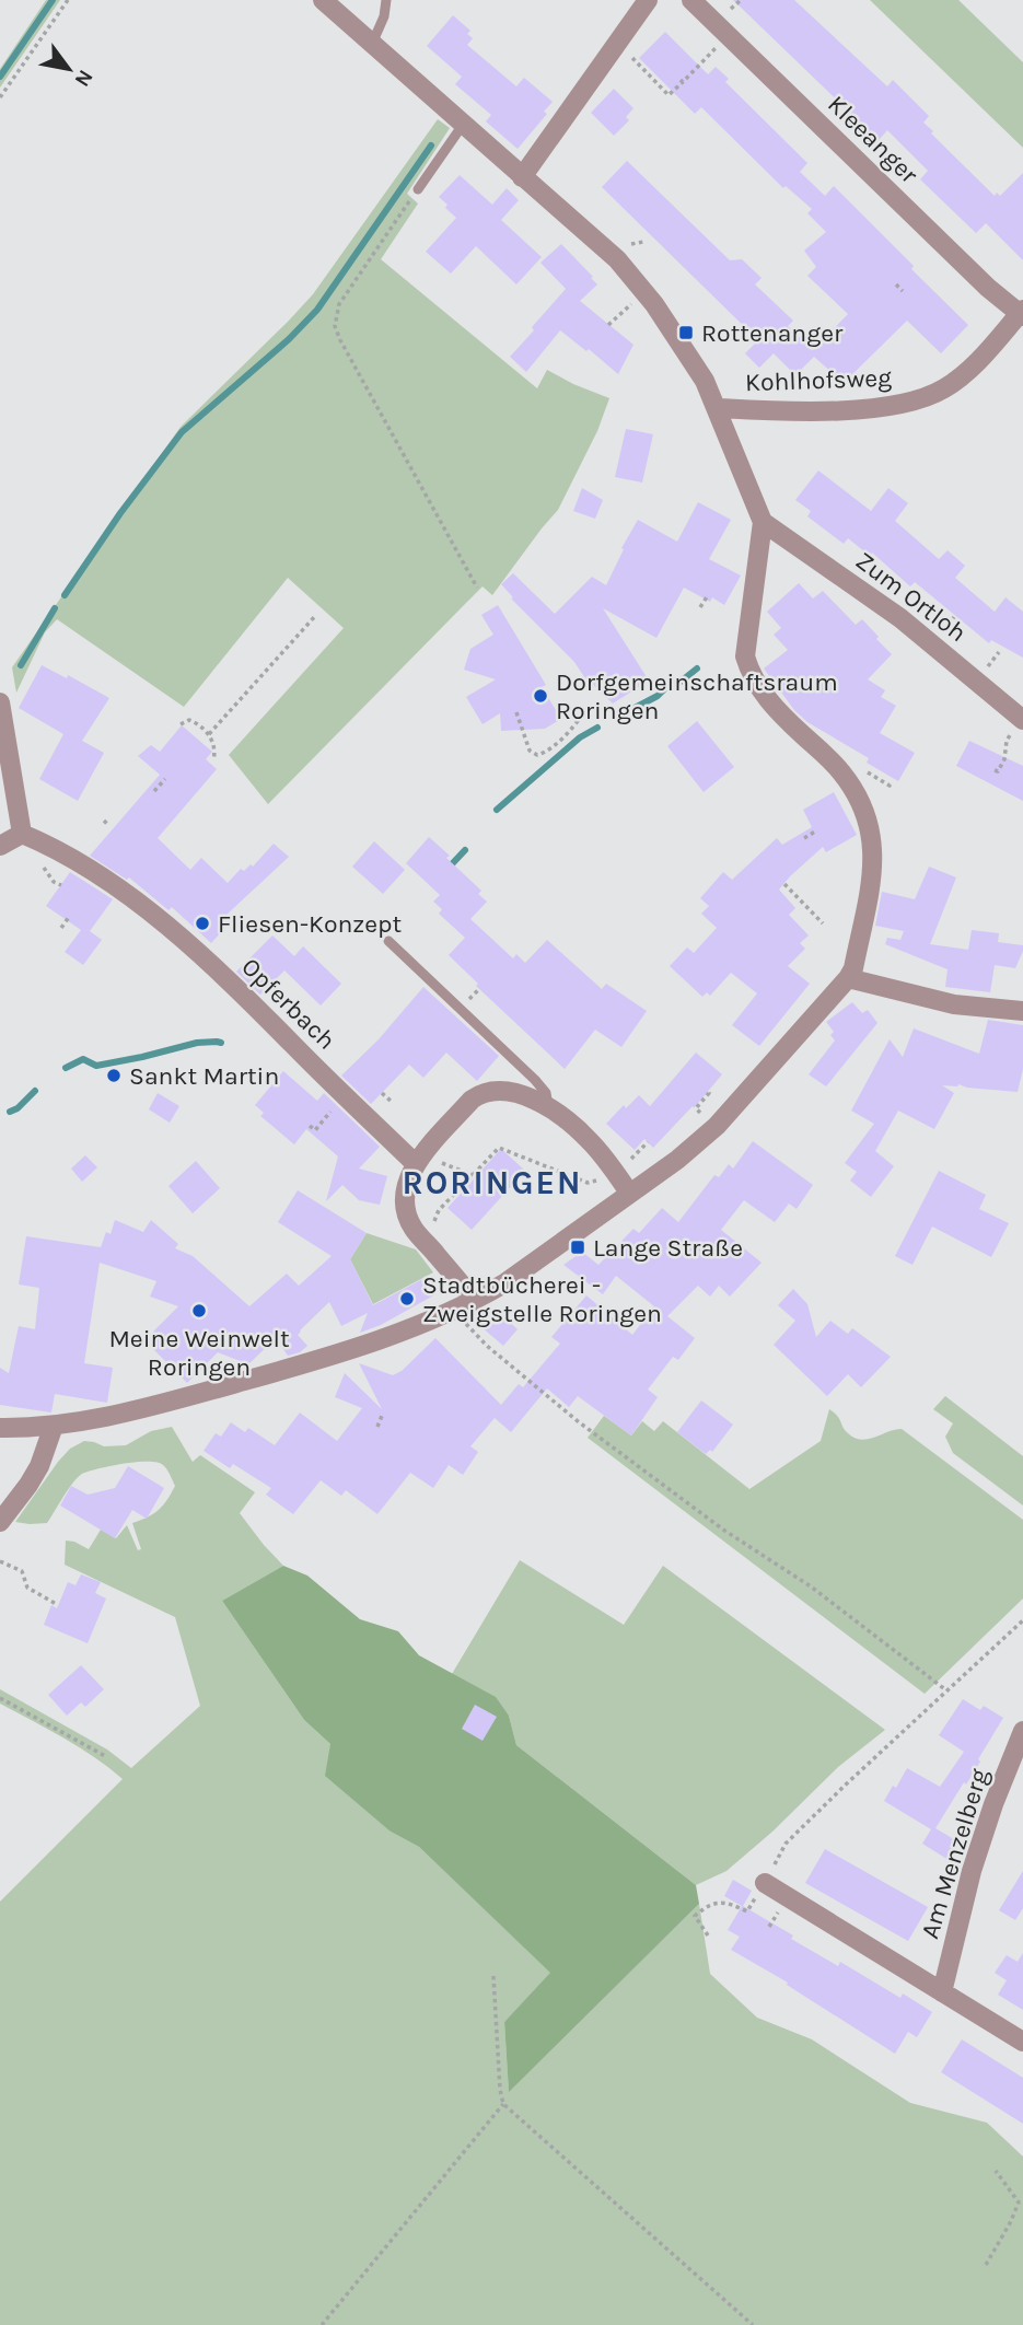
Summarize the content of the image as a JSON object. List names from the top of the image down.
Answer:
{
  "streets": {
    "street": [
      "Kleeanger",
      "Kohlhofsweg",
      "Zum Ortloh",
      "Opferbach",
      "Am Menzelberg"
    ]
  },
  "crossings": [
    ["Kleeanger", "Kohlhofsweg"]
  ],
  "districts": ["RORINGEN"],
  "places": {
    "transit": ["Rottenanger", "Lange Straße"],
    "other": [
      "Dorfgemeinschaftsraum Roringen",
      "Fliesen-Konzept",
      "Sankt Martin",
      "Stadtbücherei - Zweigstelle Roringen",
      "Meine Weinwelt Roringen"
    ]
  },
  "north": "bottom right"
}
